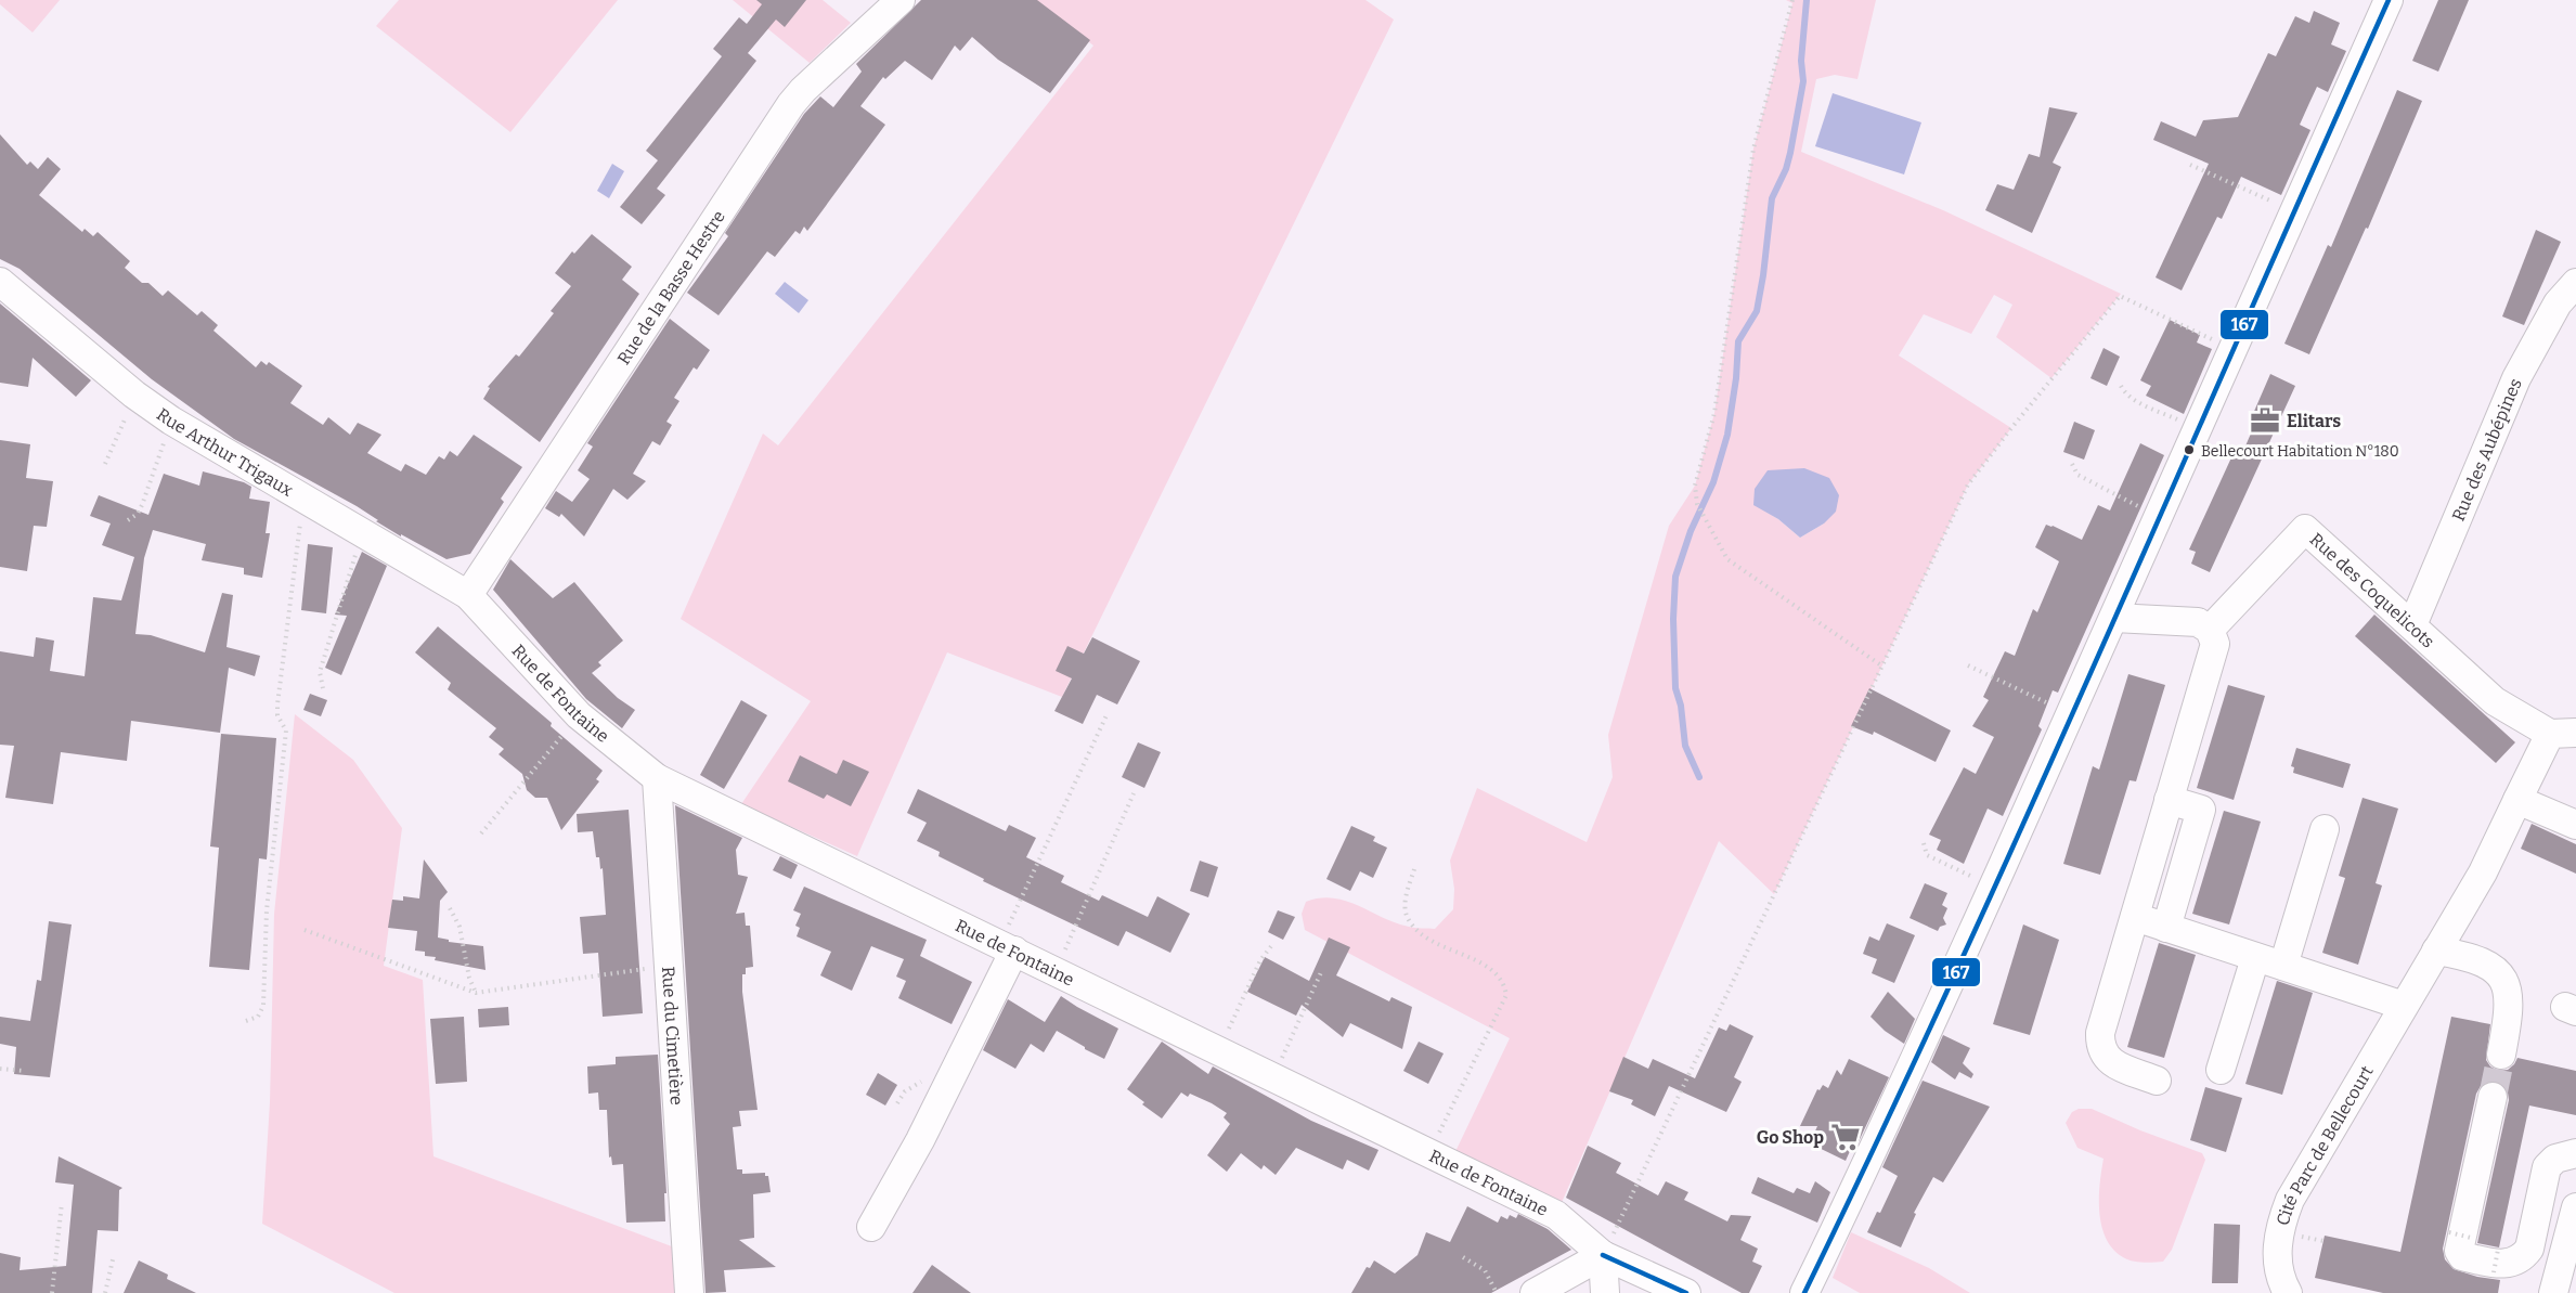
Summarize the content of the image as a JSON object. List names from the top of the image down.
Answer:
{
  "streets": {
    "street": [
      "Rue de la Basse Hestre",
      "Rue des Aubépines",
      "Rue Arthur Trigaux",
      "Rue des Coquelicots",
      "Rue de Fontaine",
      "Rue du Cimetière",
      "Cité Parc de Bellecourt"
    ]
  },
  "crossings": [
    ["Rue de la Basse Hestre", "Rue Arthur Trigaux"],
    ["Rue de la Basse Hestre", "Rue de Fontaine"],
    ["Rue des Aubépines", "Rue des Coquelicots"],
    ["Rue Arthur Trigaux", "Rue de Fontaine"],
    ["Rue des Coquelicots", "Cité Parc de Bellecourt"],
    ["Rue de Fontaine", "Rue du Cimetière"]
  ],
  "places": {
    "office": ["Elitars"],
    "other": ["Bellecourt Habitation N°180"],
    "supermarket": ["Go Shop"]
  },
  "lines": ["transit line 167"]
}
